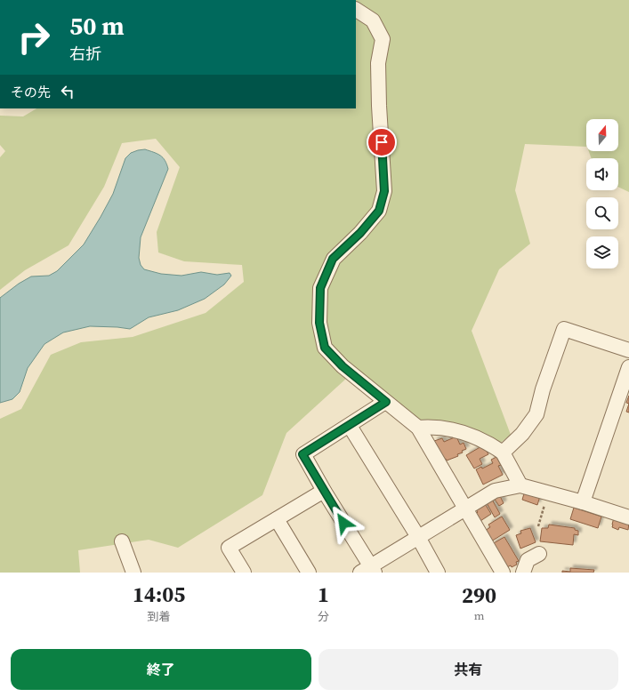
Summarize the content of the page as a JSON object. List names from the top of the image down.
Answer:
{
  "north": "top",
  "page": {
    "turn": ["50 m", "右折"],
    "then": "その先",
    "eta": [
      "14:05",
      "到着",
      "1",
      "分",
      "290",
      "m"
    ],
    "buttons": ["終了", "共有"]
  }
}
